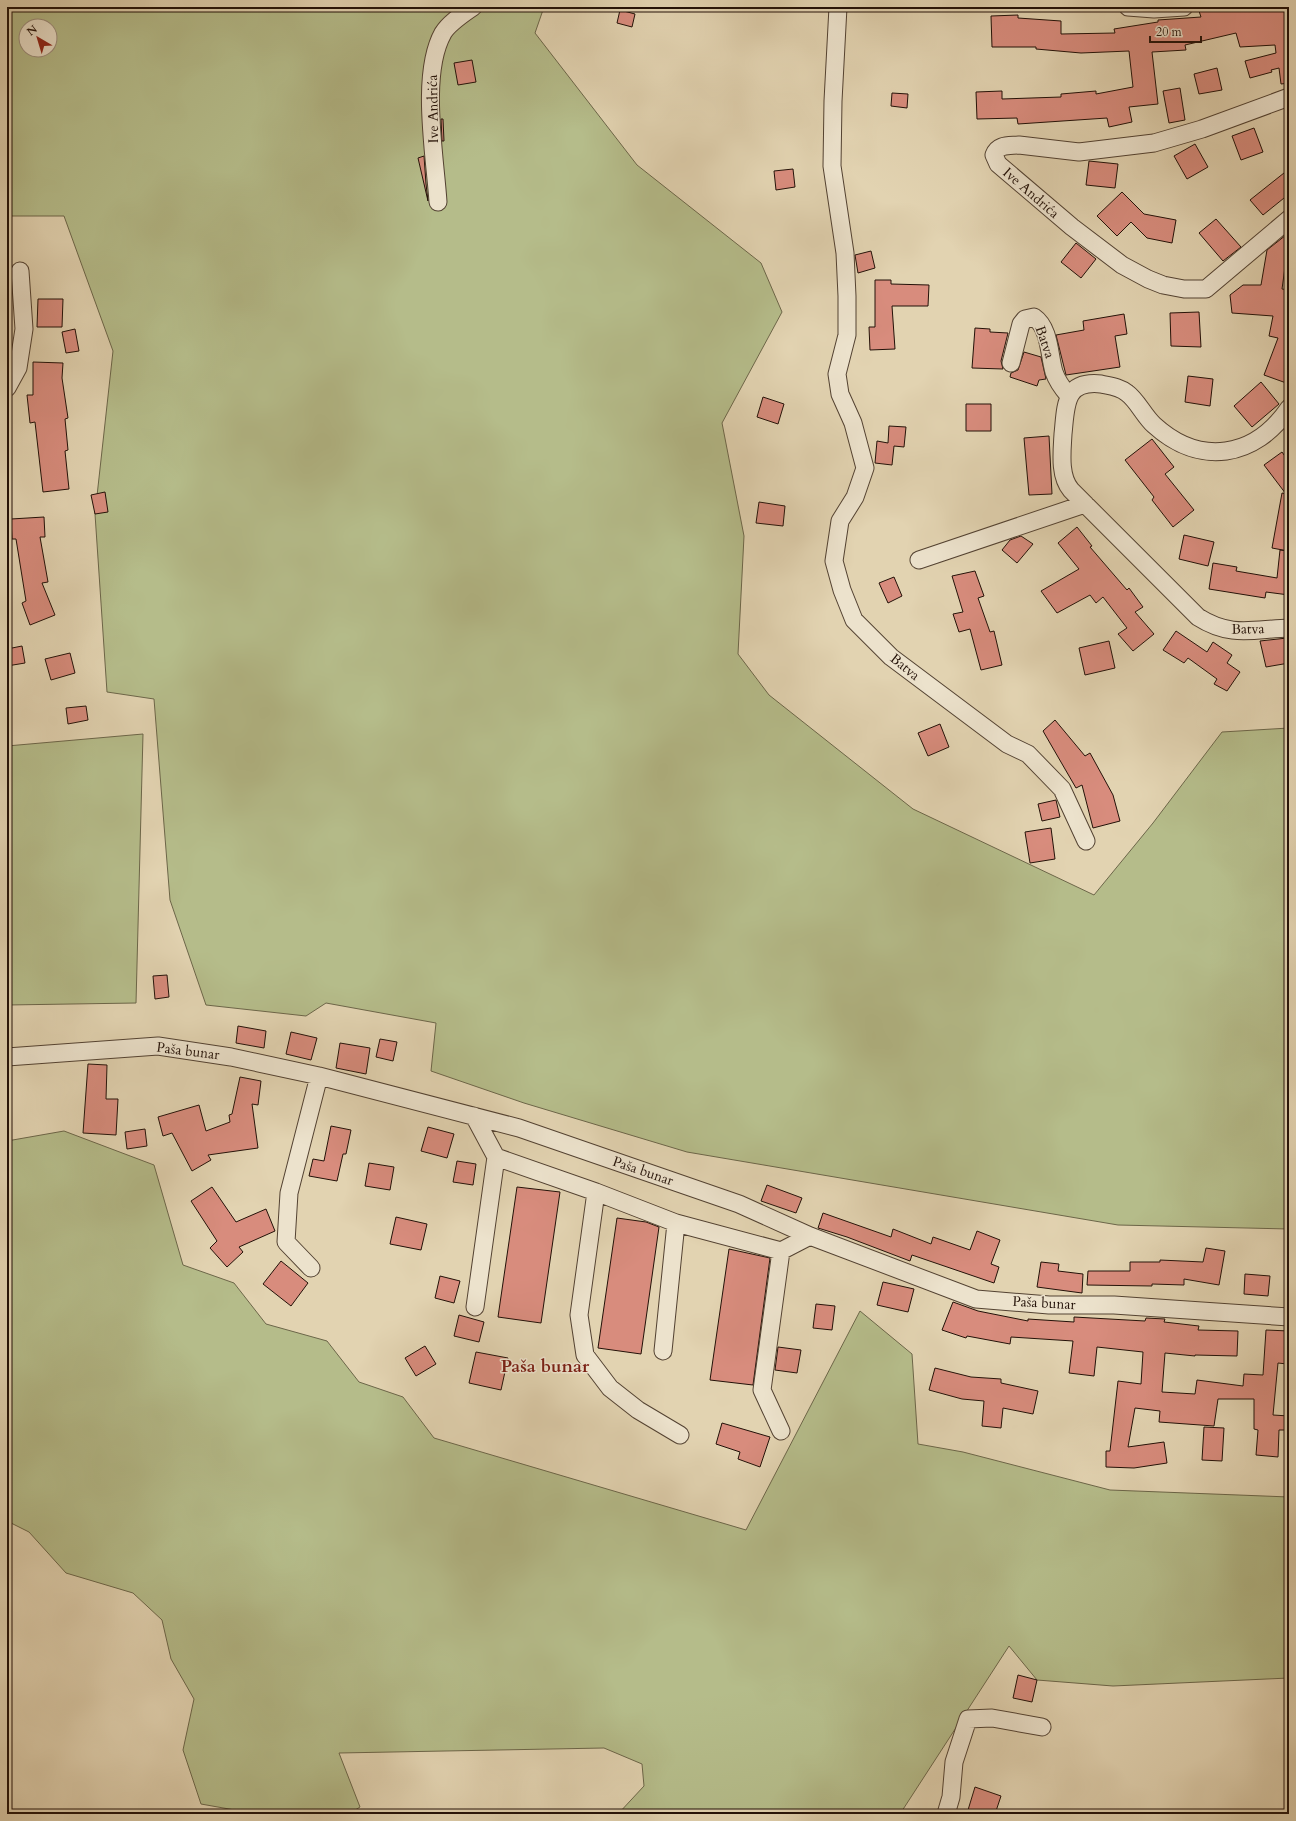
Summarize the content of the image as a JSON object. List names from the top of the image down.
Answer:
{
  "streets": {
    "street": ["Ive Andrića", "Batva", "Paša bunar"]
  },
  "districts": ["Paša bunar"],
  "scale_bar": "20 m",
  "north": "top left"
}
